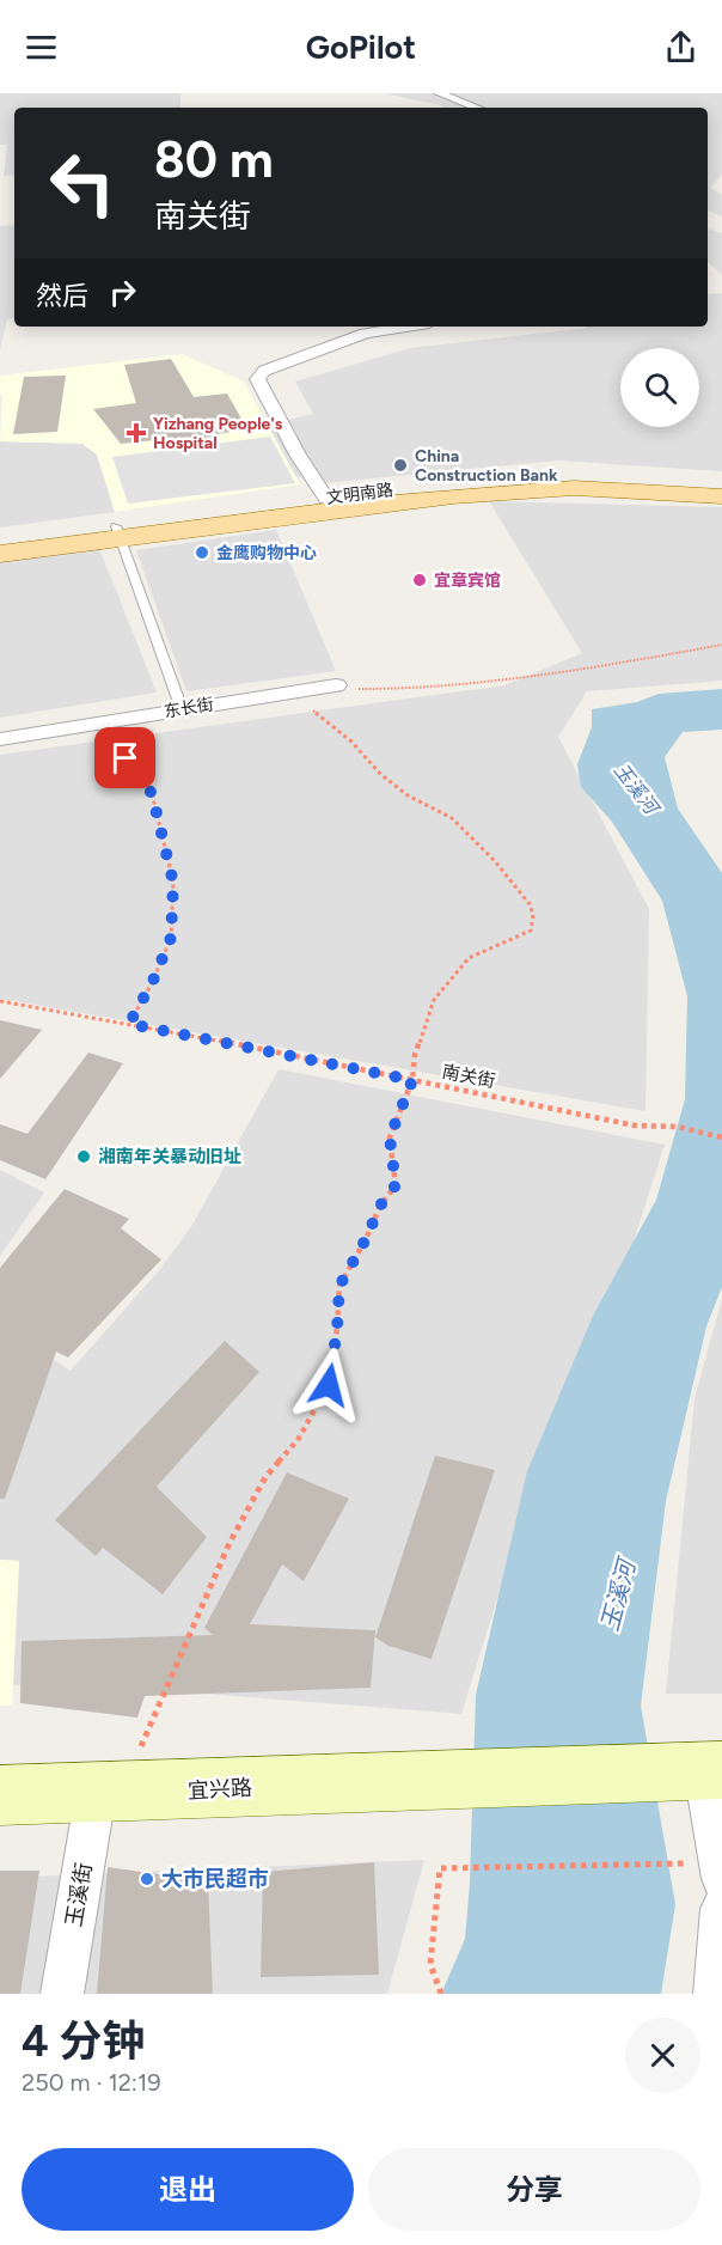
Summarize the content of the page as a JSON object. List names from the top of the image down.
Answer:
{
  "streets": {
    "main road": ["文明南路", "宜兴路"],
    "street": ["东长街", "玉溪街"],
    "path": ["南关街"]
  },
  "crossings": [
    ["宜兴路", "玉溪街"]
  ],
  "water": ["玉溪河"],
  "places": {
    "health": ["Yizhang People's Hospital"],
    "other": [
      "China Construction Bank",
      "金鹰购物中心",
      "宜章宾馆",
      "湘南年关暴动旧址",
      "大市民超市"
    ]
  },
  "page": {
    "header": "GoPilot",
    "turn": ["80 m", "南关街"],
    "then": "然后",
    "heading": ["4 分钟", "250 m · 12:19"],
    "buttons": ["退出", "分享"]
  }
}
